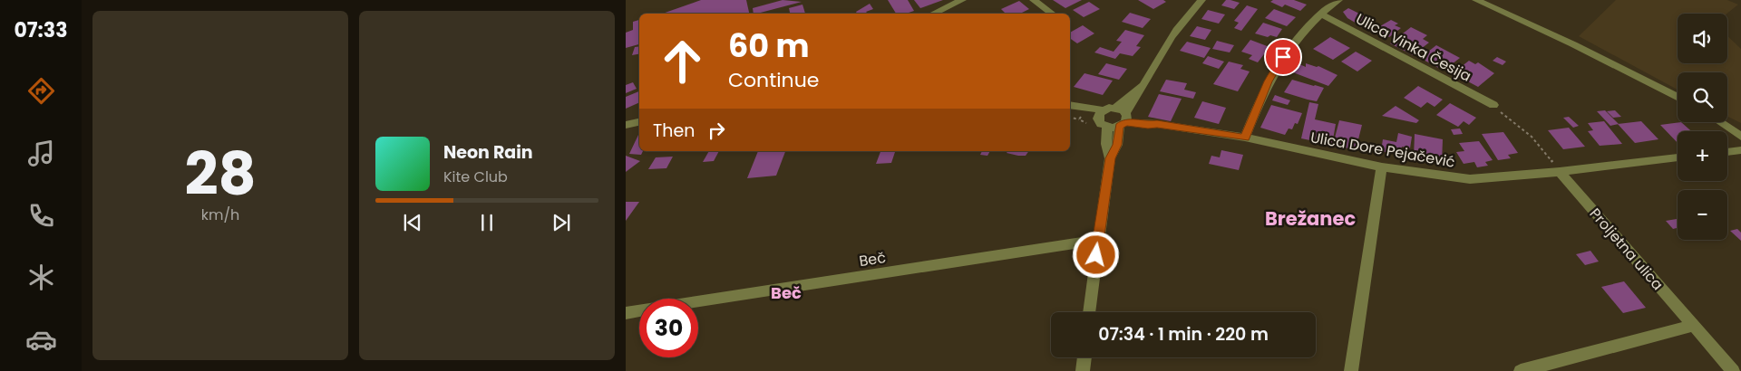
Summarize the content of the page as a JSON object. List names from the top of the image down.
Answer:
{
  "streets": {
    "street": [
      "Ulica Vinka Česija",
      "Ulica Dore Pejačević",
      "Proljetna ulica",
      "Beč"
    ]
  },
  "crossings": [
    ["Ulica Dore Pejačević", "Proljetna ulica"]
  ],
  "districts": ["Brežanec", "Beč"],
  "page": {
    "tabs": "07:33",
    "tile": ["28", "km/h"],
    "map_buttons": ["+", "−"],
    "turn": ["60 m", "Continue"],
    "then": "Then",
    "song": ["Neon Rain", "Kite Club"],
    "limit": "30",
    "trip": "07:34 · 1 min · 220 m"
  }
}
